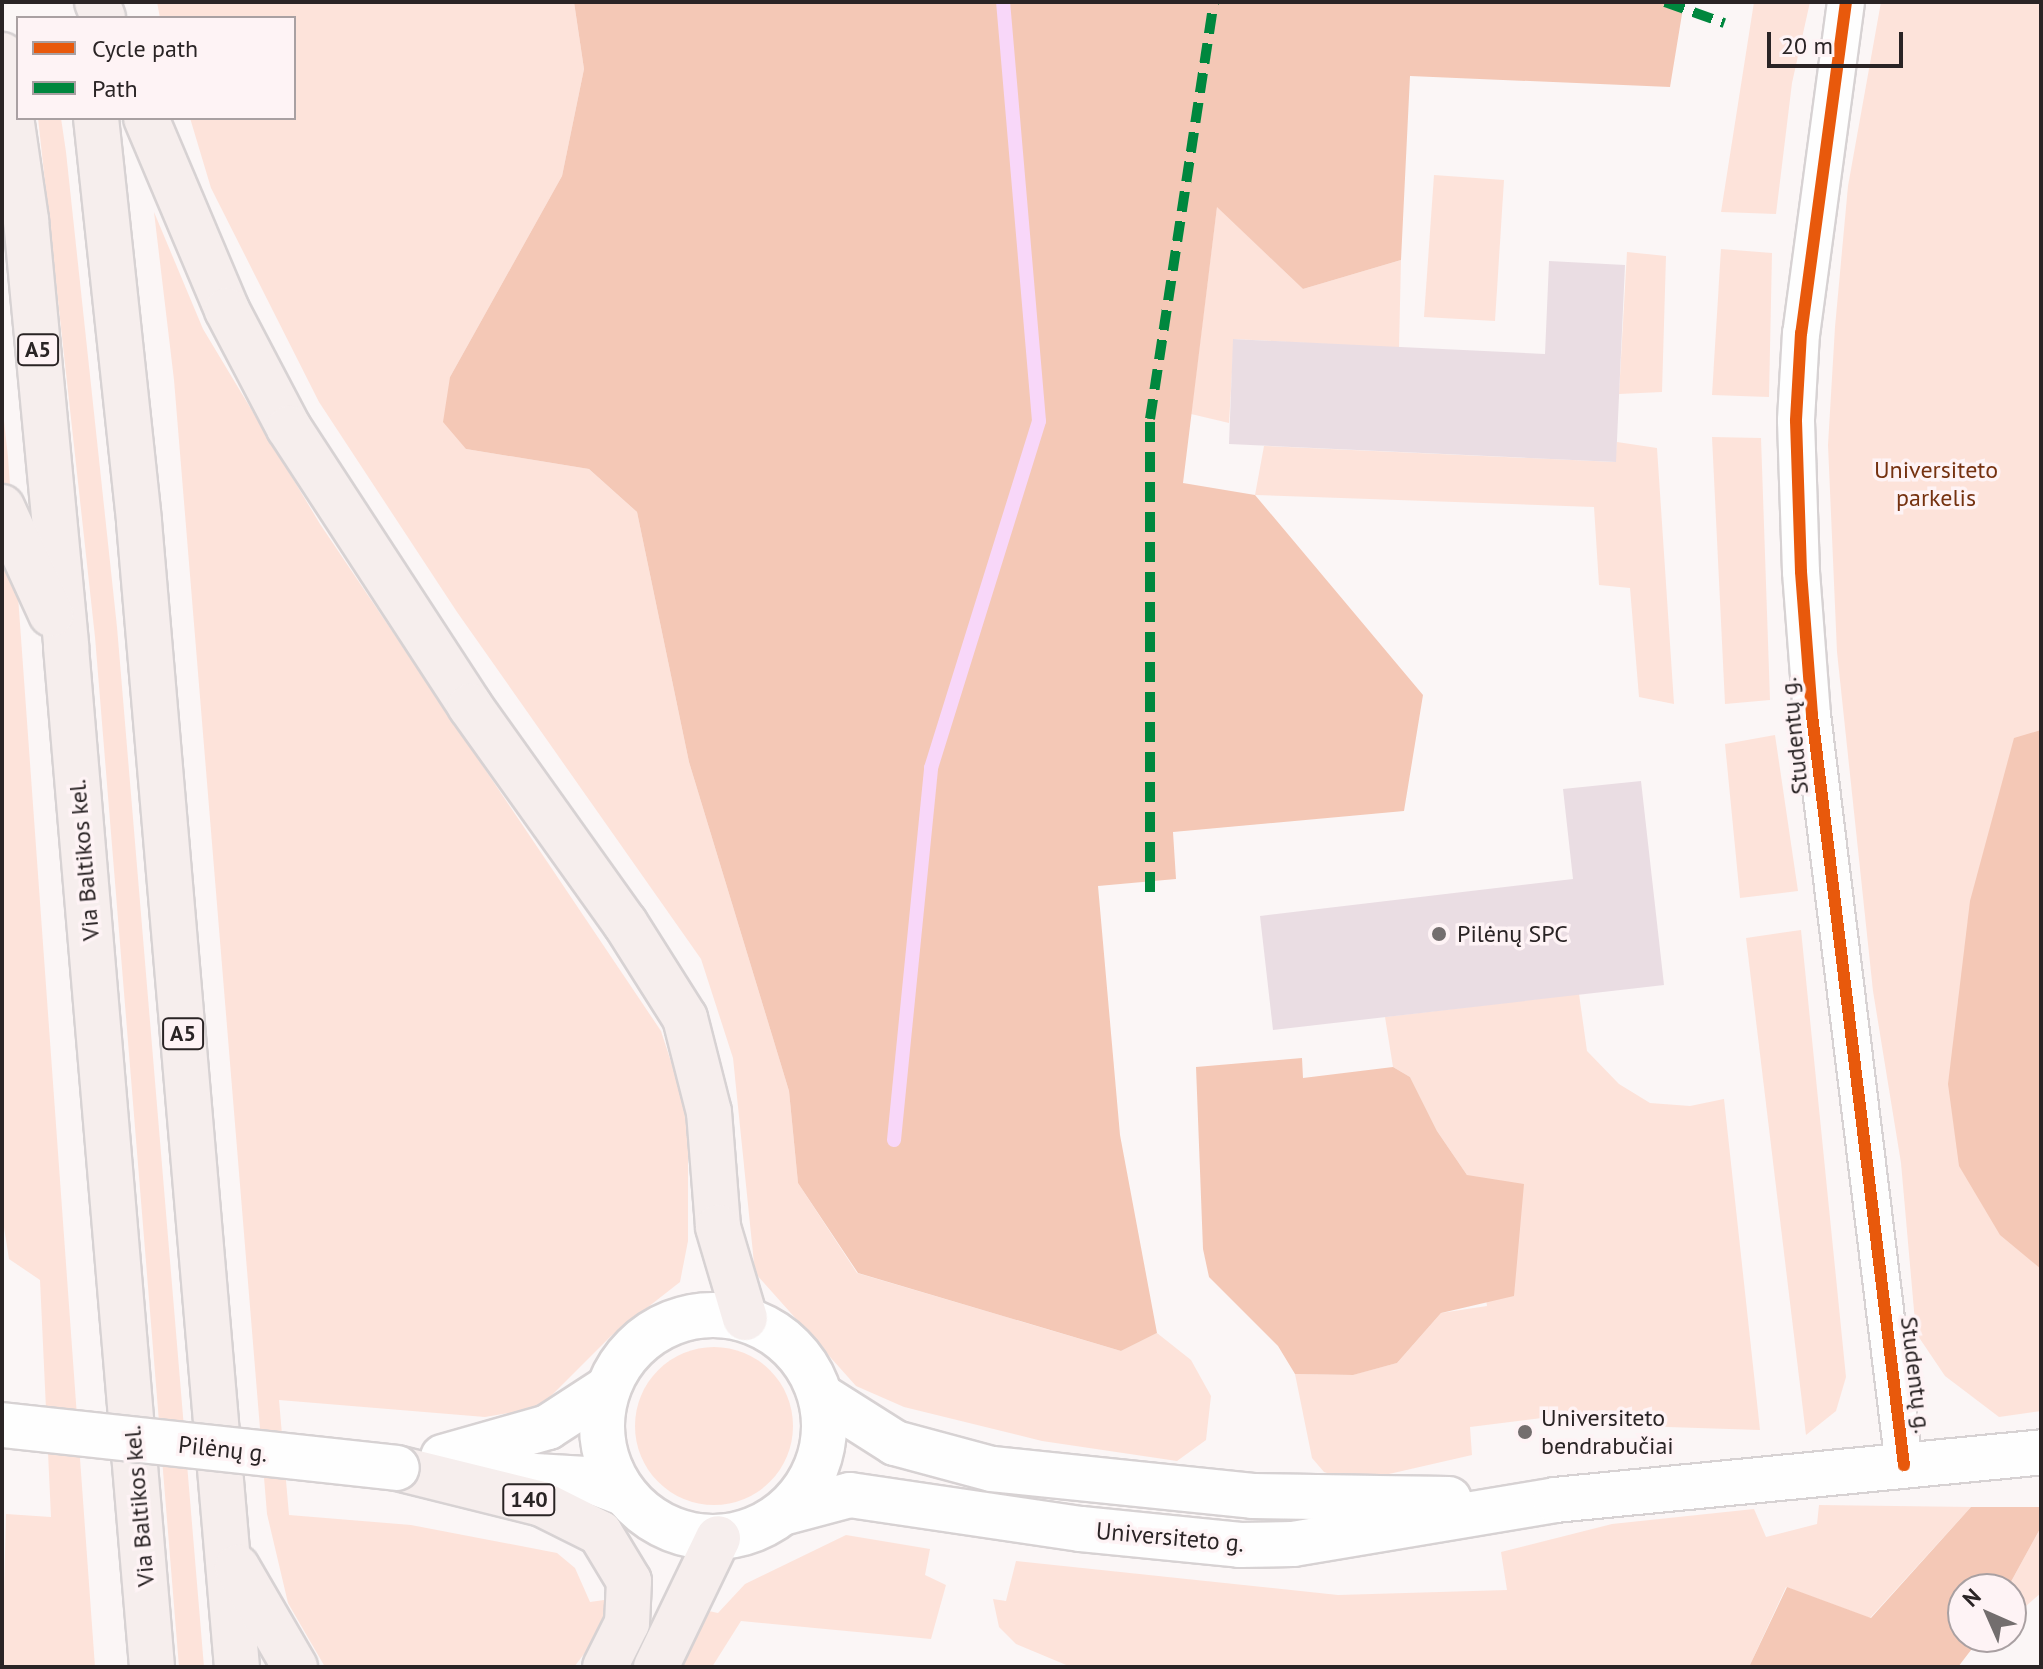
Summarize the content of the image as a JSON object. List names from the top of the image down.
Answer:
{
  "streets": {
    "highway": ["A5", "Via Baltikos kel.", "140"],
    "main road": ["Pilėnų g.", "Universiteto g."],
    "street": ["Studentų g."]
  },
  "crossings": [
    ["Studentų g.", "Universiteto g."],
    ["Pilėnų g.", "140"],
    ["Pilėnų g.", "Universiteto g."]
  ],
  "parks": ["Universiteto parkelis"],
  "places": ["Pilėnų SPC", "Universiteto bendrabučiai"],
  "legend": ["Cycle path", "Path"],
  "scale_bar": "20 m",
  "north": "top left"
}
